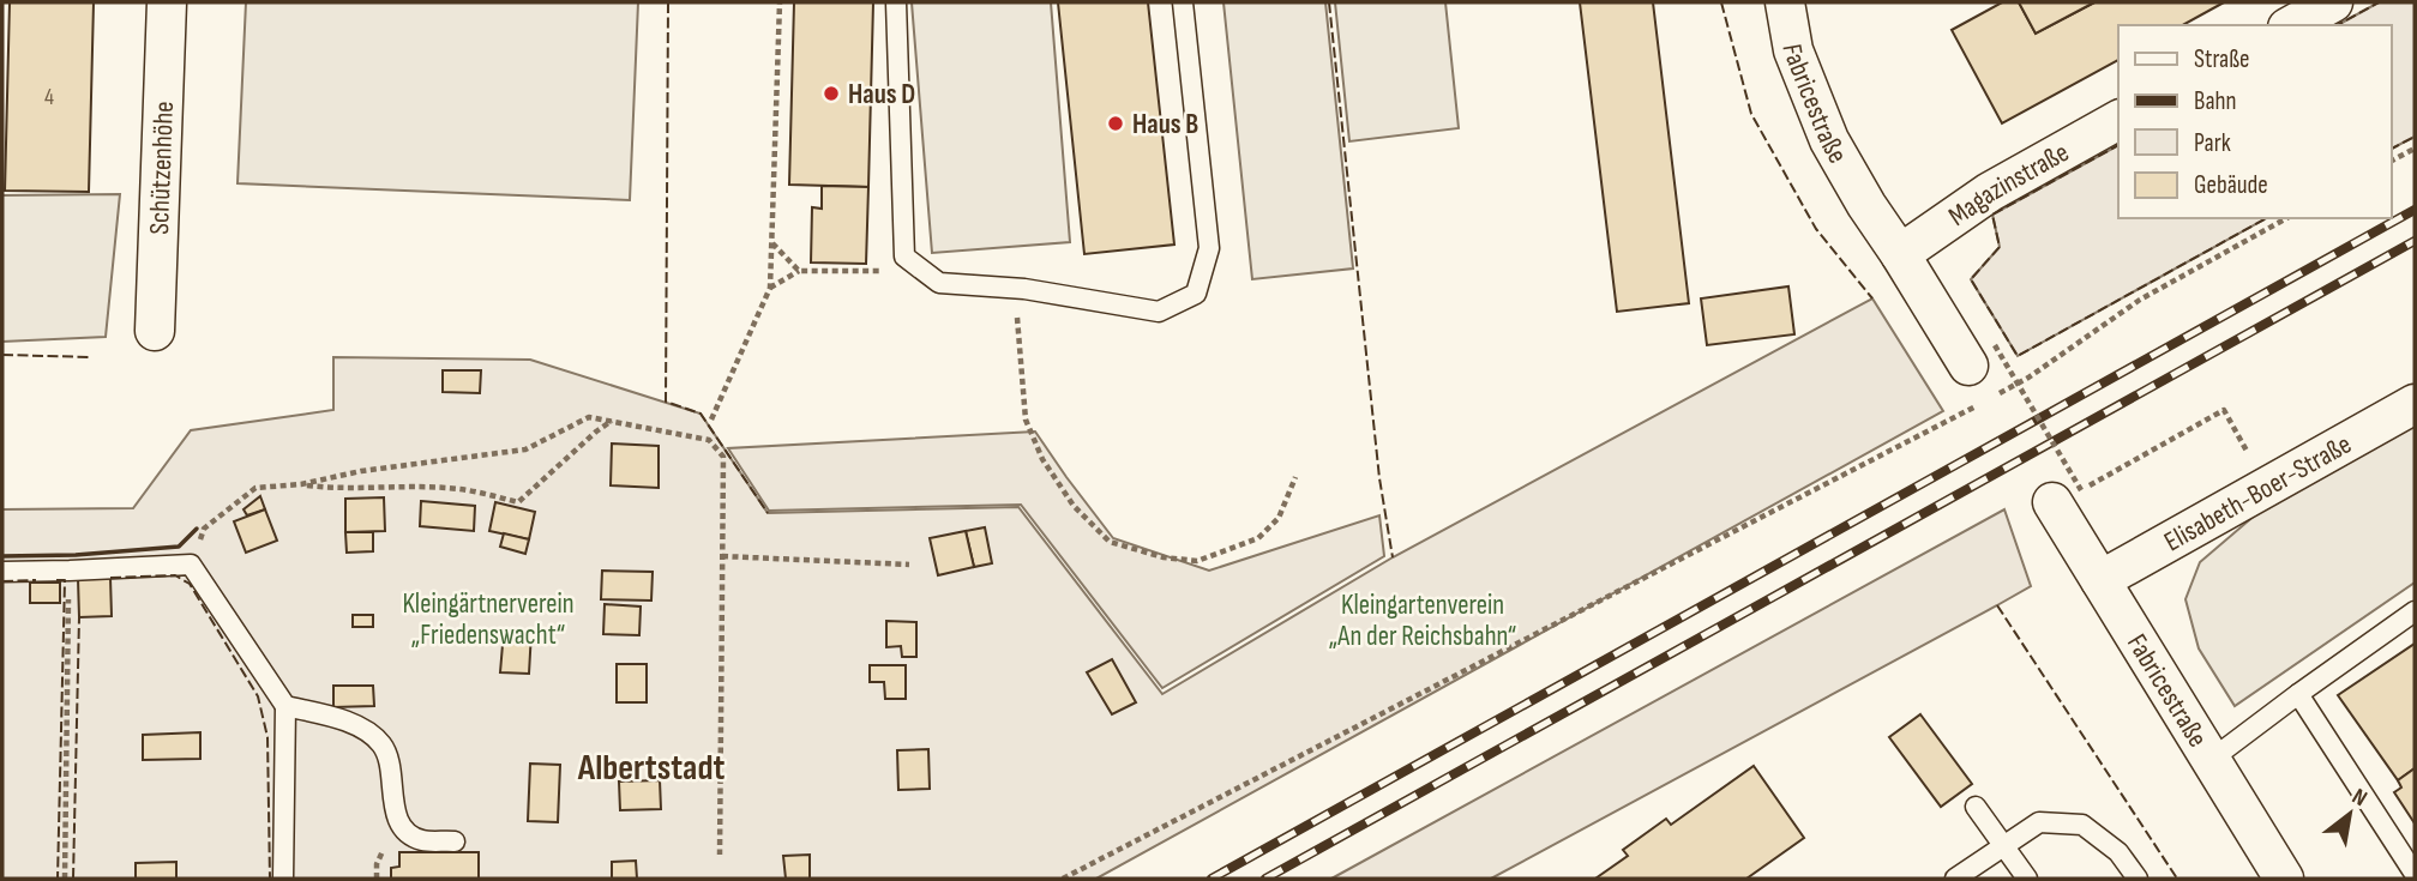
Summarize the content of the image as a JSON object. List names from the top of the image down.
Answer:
{
  "streets": {
    "street": [
      "Fabricestraße",
      "Schützenhöhe",
      "Magazinstraße",
      "Elisabeth-Boer-Straße"
    ]
  },
  "crossings": [
    ["Fabricestraße", "Magazinstraße"],
    ["Fabricestraße", "Elisabeth-Boer-Straße"]
  ],
  "districts": ["Albertstadt"],
  "parks": ["Kleingärtnerverein „Friedenswacht“", "Kleingartenverein „An der Reichsbahn“"],
  "places": ["Haus D", "Haus B"],
  "house_numbers": ["4"],
  "legend": [
    "Straße",
    "Bahn",
    "Park",
    "Gebäude"
  ],
  "north": "top right"
}
